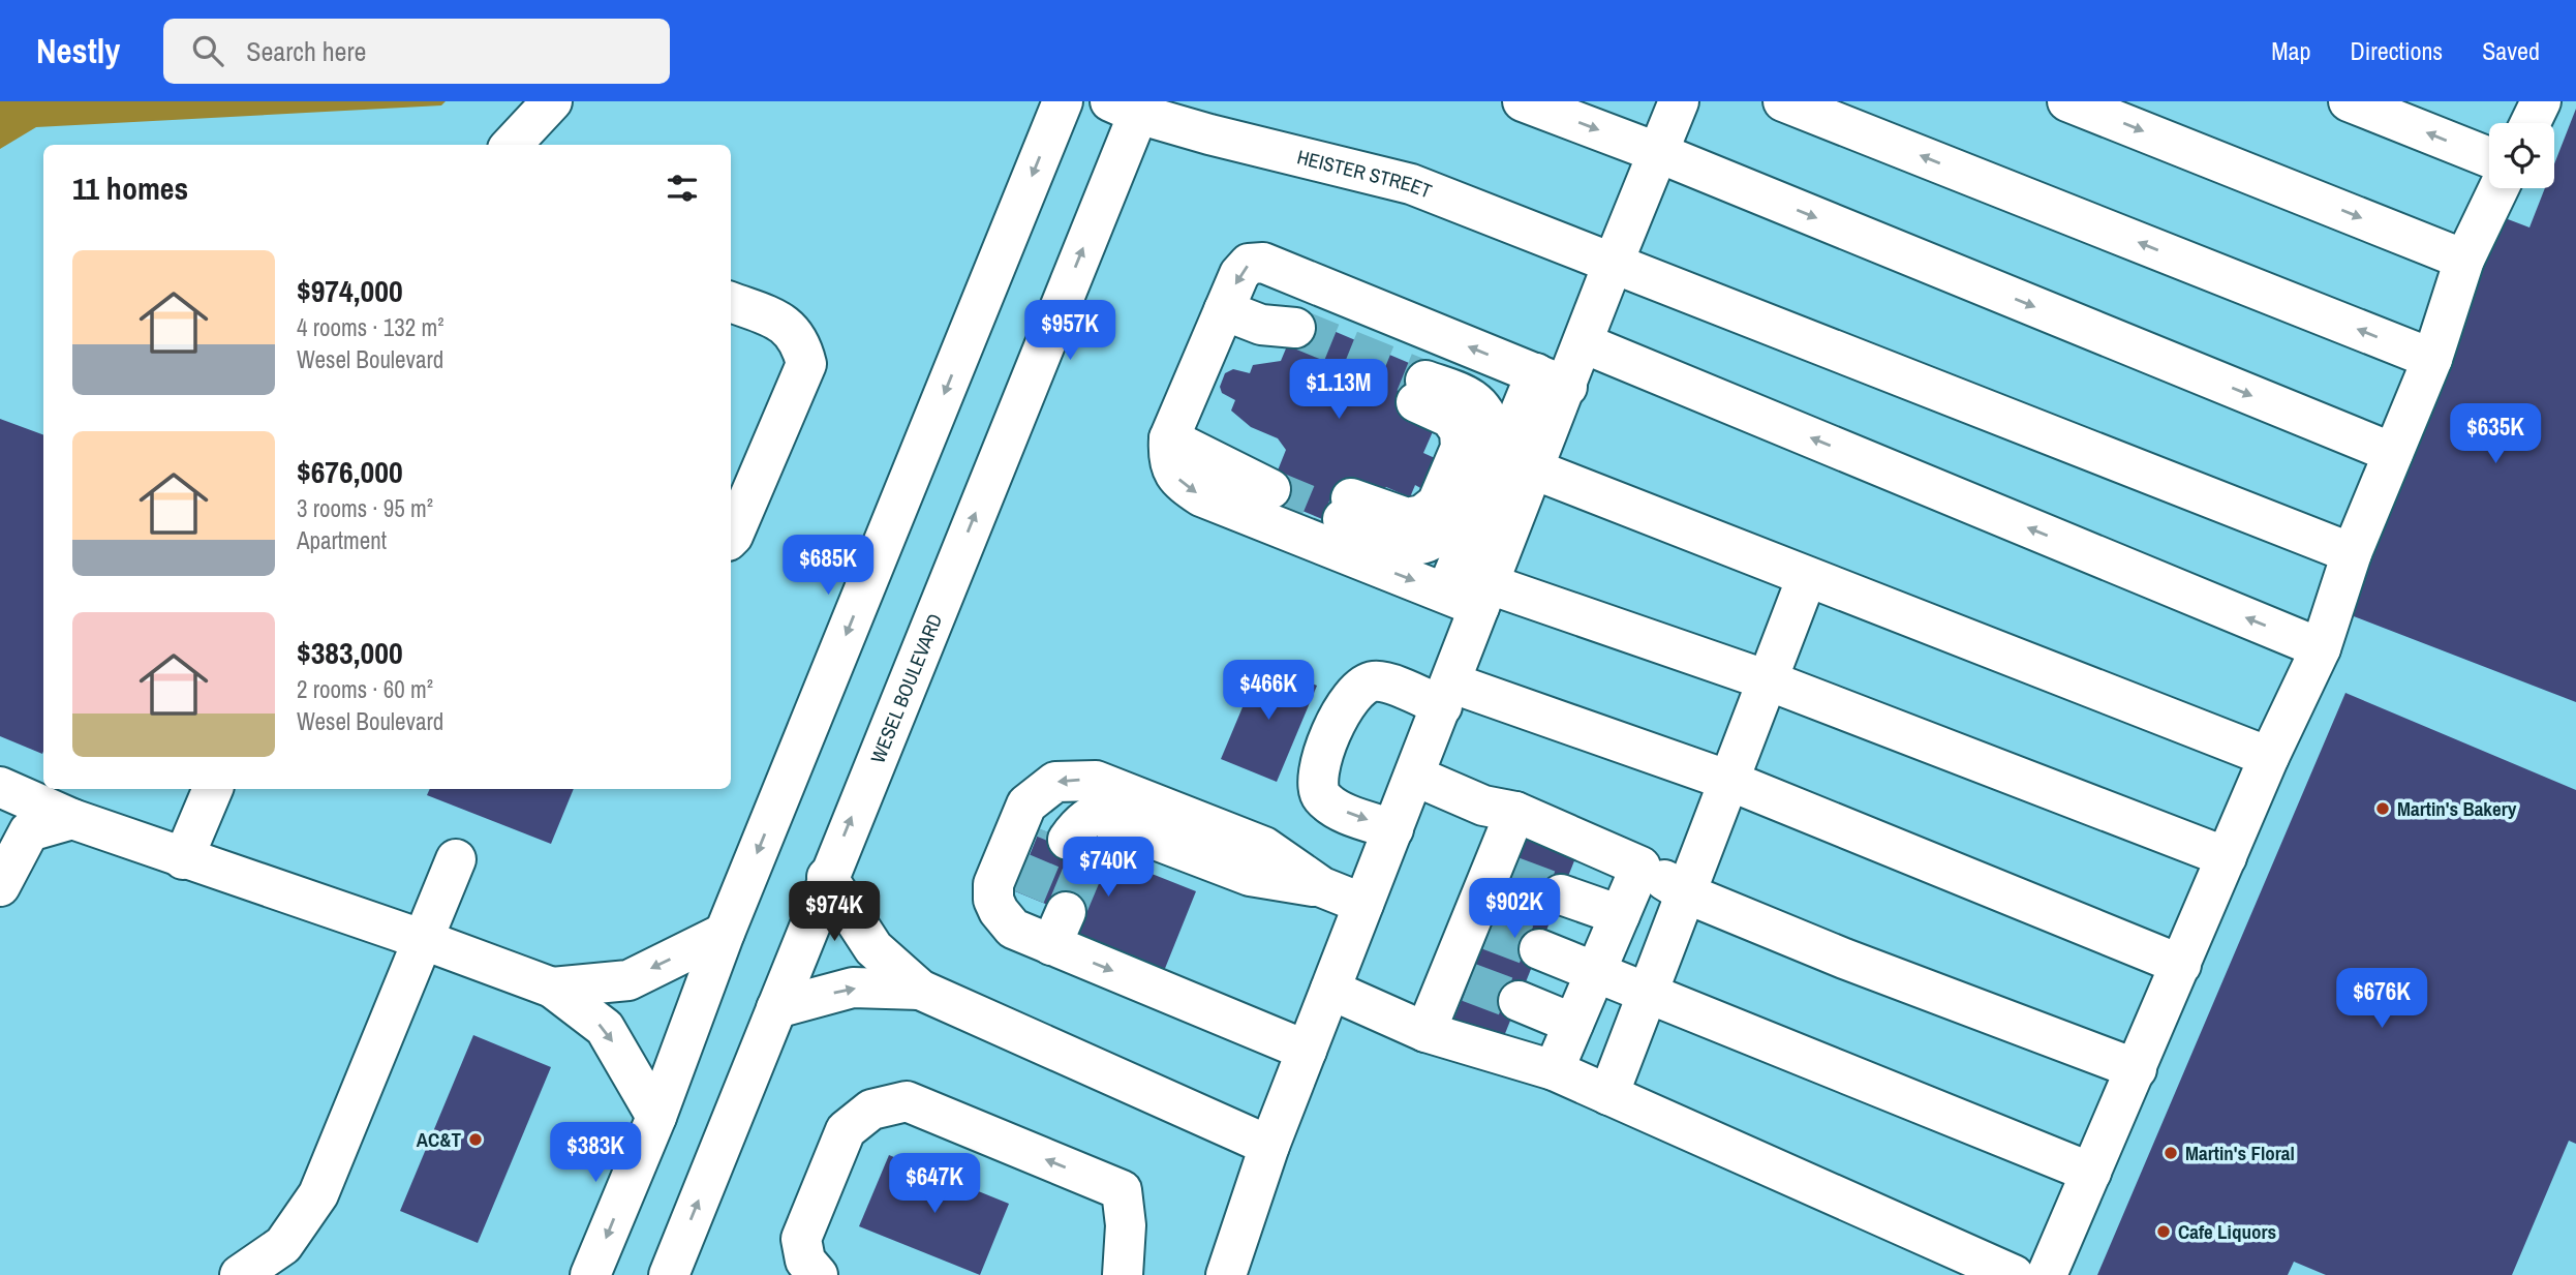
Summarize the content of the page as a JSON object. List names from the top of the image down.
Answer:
{
  "streets": {
    "main road": ["HEISTER STREET", "WESEL BOULEVARD"]
  },
  "crossings": [
    ["HEISTER STREET", "WESEL BOULEVARD"]
  ],
  "places": [
    "Martin's Bakery",
    "AC&T",
    "Martin's Floral",
    "Cafe Liquors"
  ],
  "page": {
    "header": "Nestly",
    "search": "Search here",
    "nav": ["Map", "Directions", "Saved"],
    "heading": "11 homes",
    "list": [
      {
        "name": "$974,000",
        "note": "4 rooms · 132 m² · Wesel Boulevard"
      },
      {
        "name": "$676,000",
        "note": "3 rooms · 95 m² · Apartment"
      },
      {
        "name": "$383,000",
        "note": "2 rooms · 60 m² · Wesel Boulevard"
      }
    ],
    "price": [
      "$957K",
      "$1.13M",
      "$635K",
      "$685K",
      "$466K",
      "$740K",
      "$902K",
      "$974K",
      "$676K",
      "$383K",
      "$647K"
    ]
  }
}
